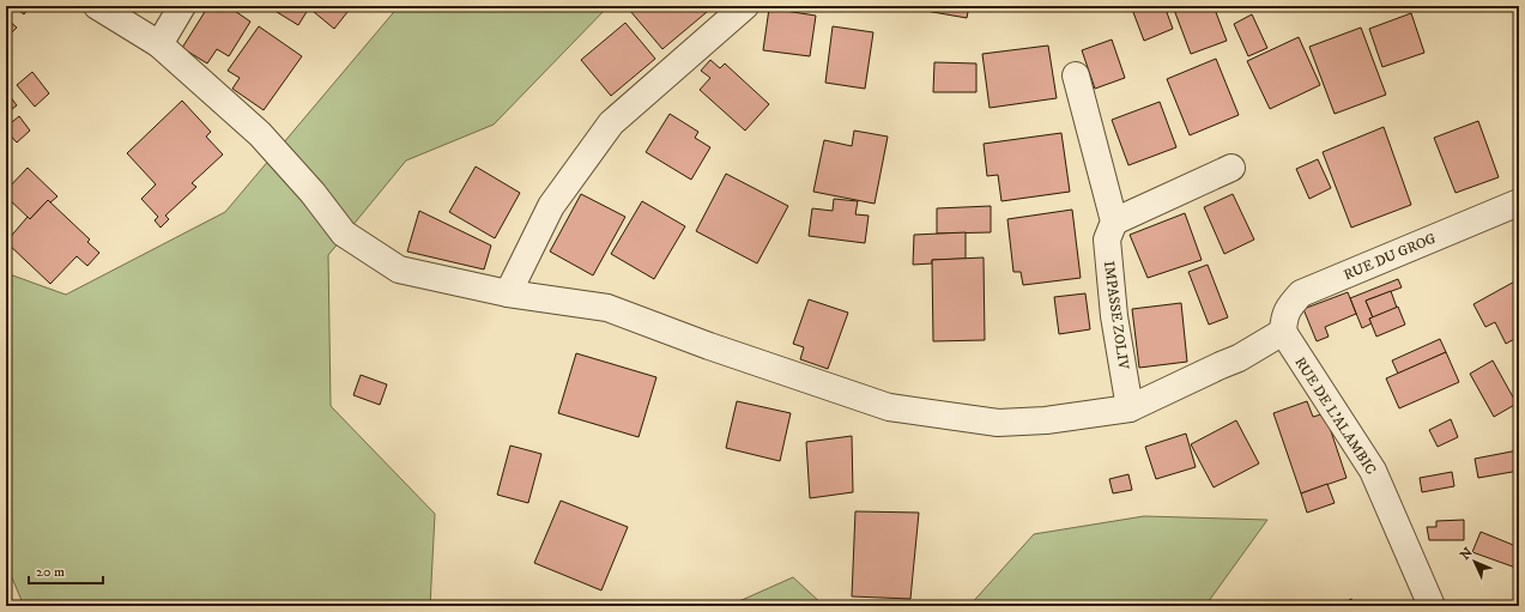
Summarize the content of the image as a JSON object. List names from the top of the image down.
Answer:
{
  "streets": {
    "street": ["RUE DU GROG", "IMPASSE ZOLIV", "RUE DE L'ALAMBIC"]
  },
  "crossings": [
    ["RUE DU GROG", "RUE DE L'ALAMBIC"]
  ],
  "scale_bar": "20 m",
  "north": "top left"
}
